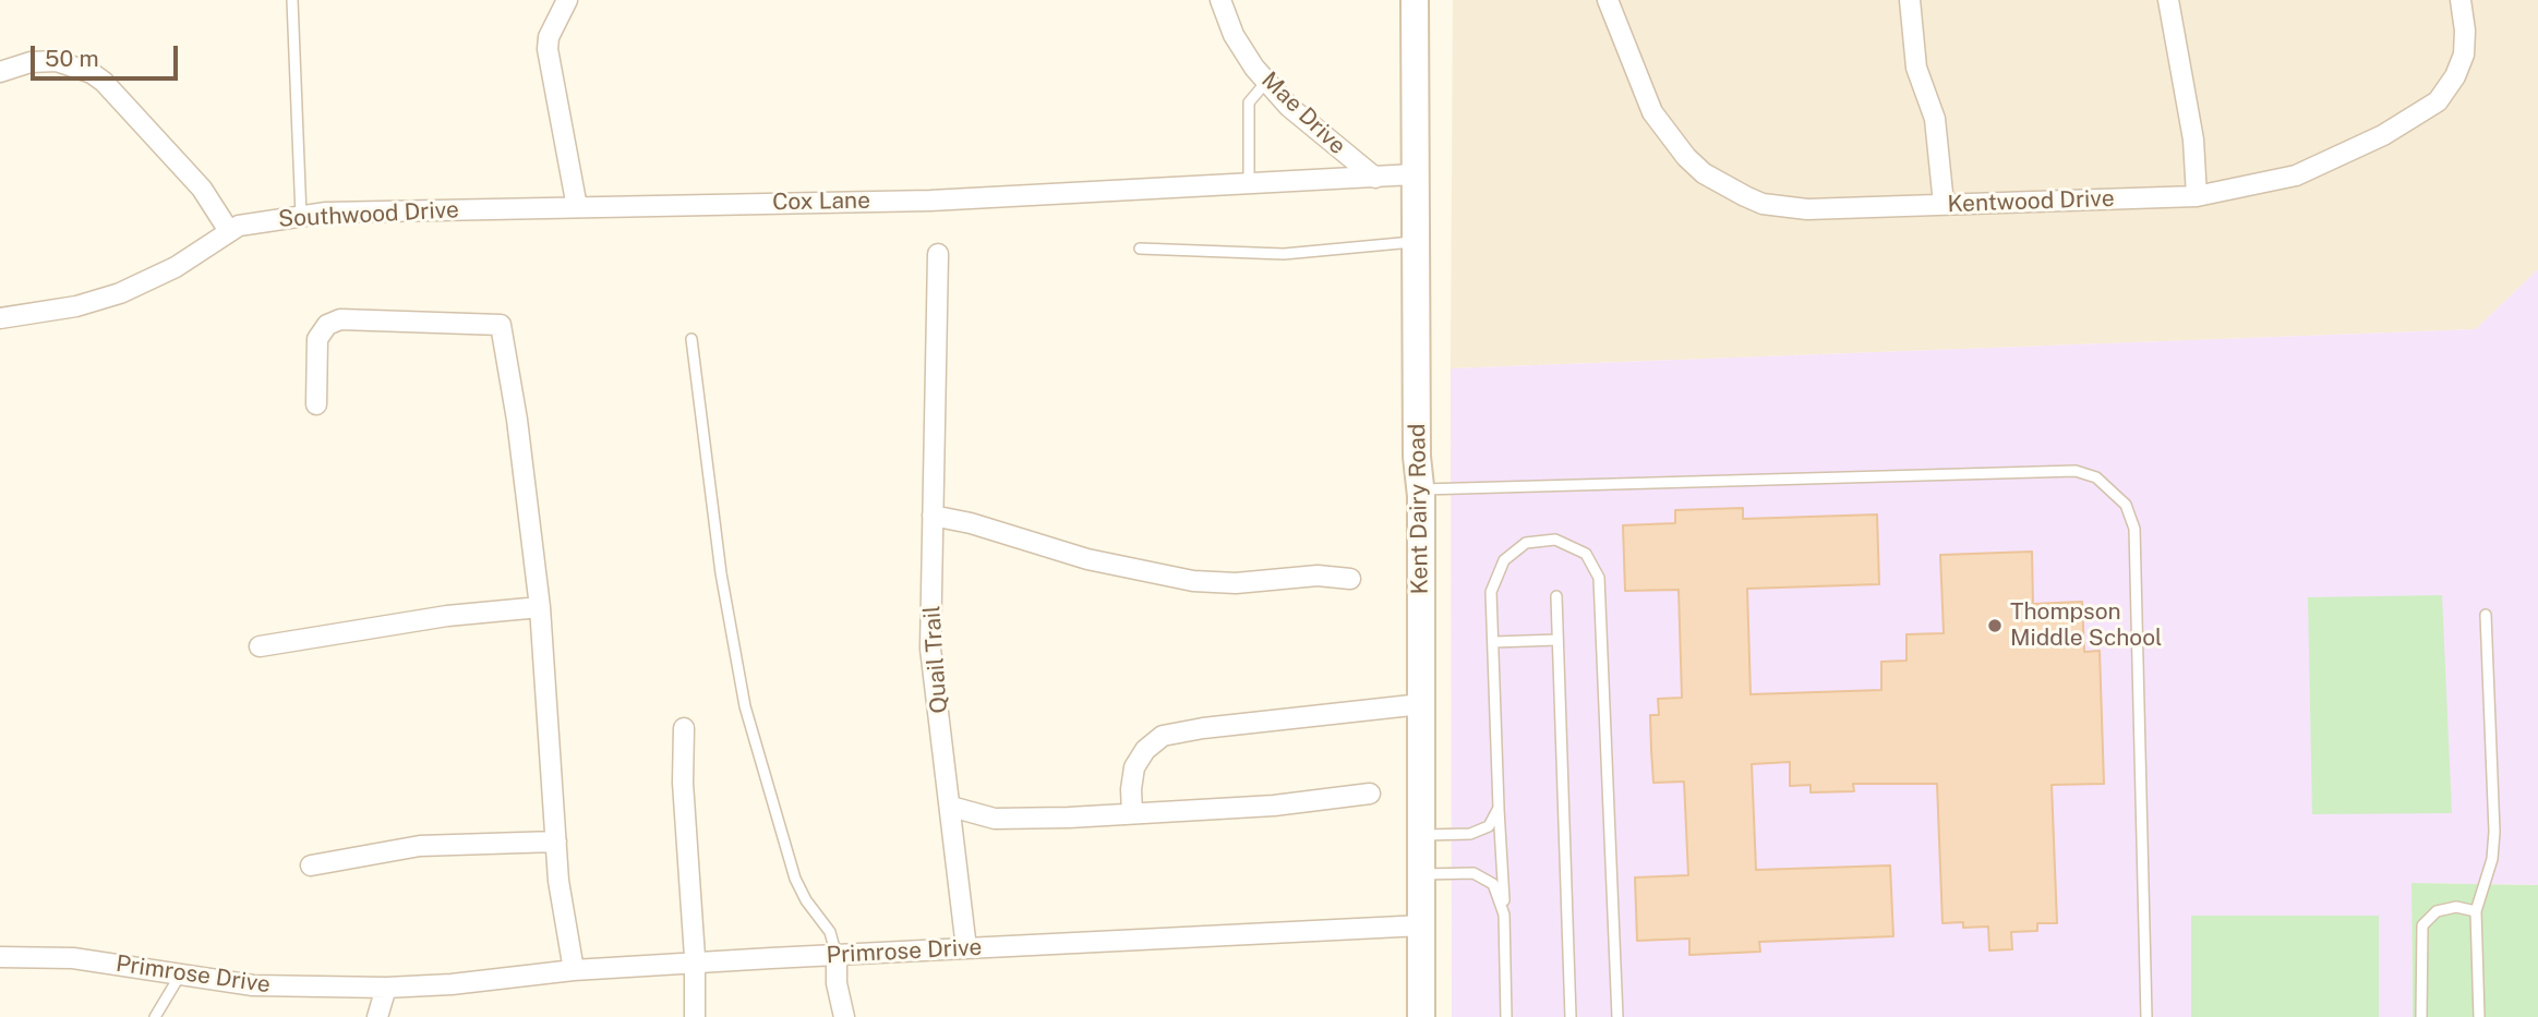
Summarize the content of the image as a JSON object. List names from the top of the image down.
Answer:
{
  "streets": {
    "street": [
      "Mae Drive",
      "Cox Lane",
      "Kentwood Drive",
      "Southwood Drive",
      "Kent Dairy Road",
      "Quail Trail",
      "Primrose Drive"
    ]
  },
  "crossings": [
    ["Mae Drive", "Cox Lane"],
    ["Cox Lane", "Southwood Drive"],
    ["Kent Dairy Road", "Primrose Drive"],
    ["Quail Trail", "Primrose Drive"]
  ],
  "places": ["Thompson Middle School"],
  "scale_bar": "50 m"
}
